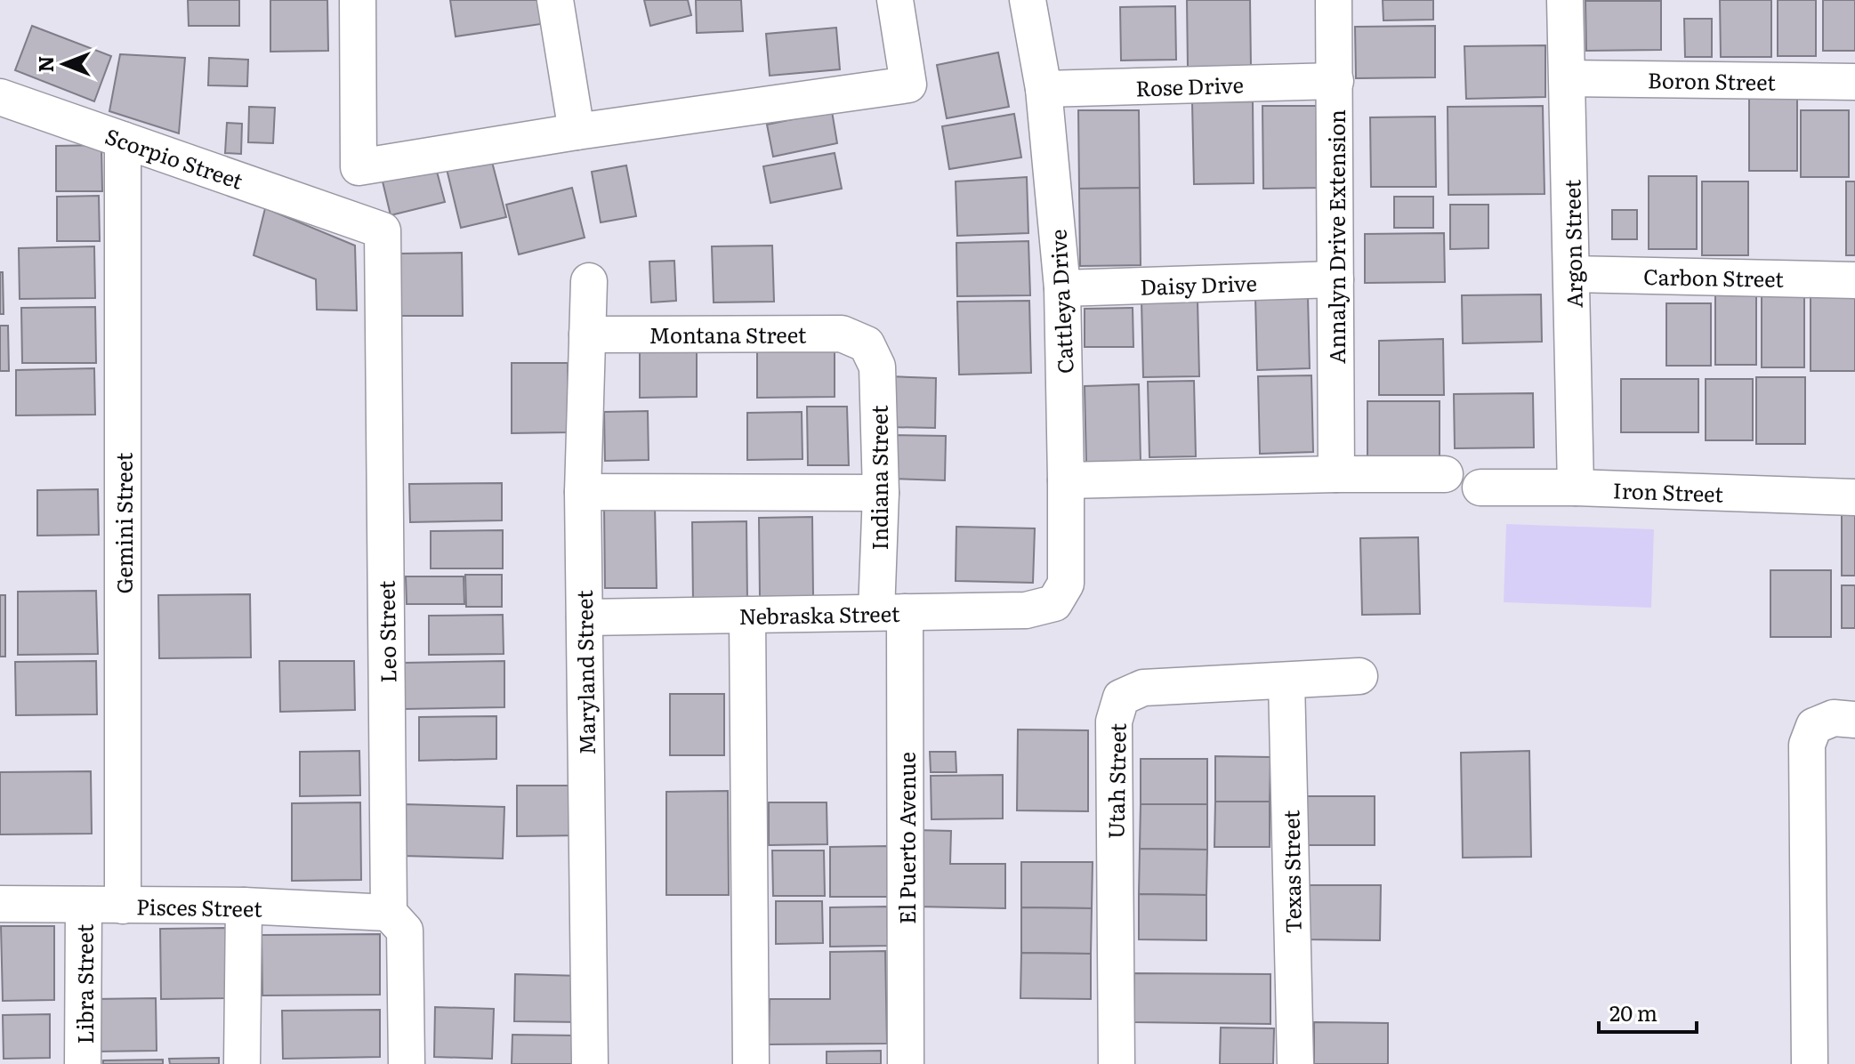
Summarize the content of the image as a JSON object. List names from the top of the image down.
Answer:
{
  "streets": {
    "street": [
      "Boron Street",
      "Rose Drive",
      "Scorpio Street",
      "Annalyn Drive Extension",
      "Argon Street",
      "Carbon Street",
      "Daisy Drive",
      "Cattleya Drive",
      "Montana Street",
      "Indiana Street",
      "Iron Street",
      "Gemini Street",
      "Nebraska Street",
      "Leo Street",
      "Maryland Street",
      "Utah Street",
      "El Puerto Avenue",
      "Texas Street",
      "Pisces Street",
      "Libra Street"
    ]
  },
  "crossings": [
    ["Boron Street", "Argon Street"],
    ["Rose Drive", "Annalyn Drive Extension"],
    ["Rose Drive", "Cattleya Drive"],
    ["Scorpio Street", "Gemini Street"],
    ["Scorpio Street", "Leo Street"],
    ["Annalyn Drive Extension", "Daisy Drive"],
    ["Argon Street", "Carbon Street"],
    ["Argon Street", "Iron Street"],
    ["Daisy Drive", "Cattleya Drive"],
    ["Cattleya Drive", "Nebraska Street"],
    ["Montana Street", "Indiana Street"],
    ["Montana Street", "Maryland Street"],
    ["Indiana Street", "Nebraska Street"],
    ["Indiana Street", "El Puerto Avenue"],
    ["Gemini Street", "Pisces Street"],
    ["Nebraska Street", "Maryland Street"],
    ["Nebraska Street", "El Puerto Avenue"],
    ["Leo Street", "Pisces Street"],
    ["Utah Street", "Texas Street"],
    ["Pisces Street", "Libra Street"]
  ],
  "scale_bar": "20 m",
  "north": "left"
}
